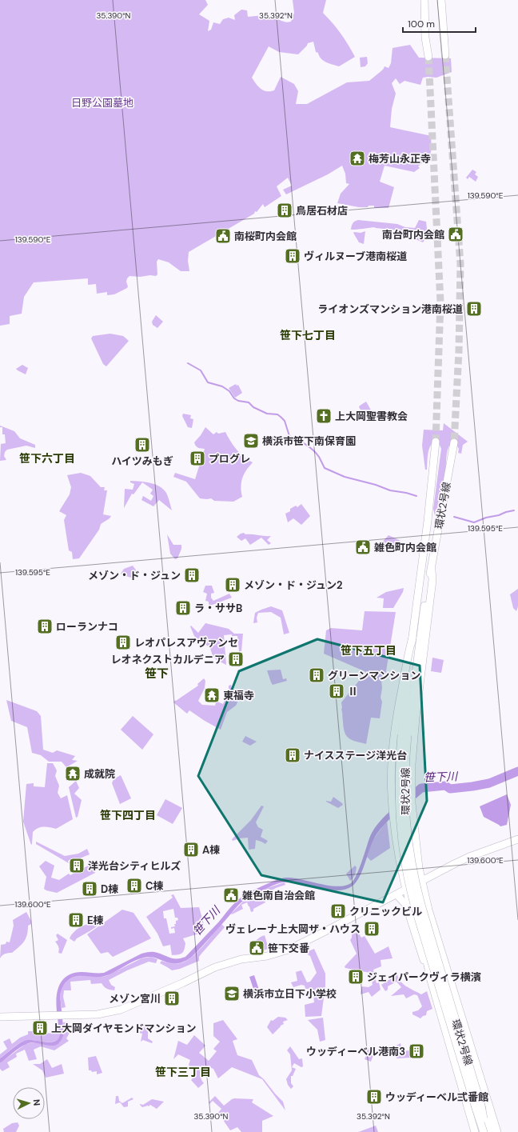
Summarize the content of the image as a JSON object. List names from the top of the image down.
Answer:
{
  "streets": {
    "main road": ["環状2号線"]
  },
  "districts": [
    "笹下七丁目",
    "笹下六丁目",
    "笹下五丁目",
    "笹下",
    "笹下四丁目",
    "笹下三丁目"
  ],
  "water": ["笹下川"],
  "parks": ["日野公園墓地"],
  "places": {
    "temple": ["梅芳山永正寺", "東福寺", "成就院"],
    "building": [
      "鳥居石材店",
      "ヴィルヌーブ港南桜道",
      "ライオンズマンション港南桜道",
      "ハイツみもぎ",
      "プログレ",
      "メゾン・ド・ジュン",
      "メゾン・ド・ジュン2",
      "ラ・ササB",
      "ローランナコ",
      "レオパレスアヴァンセ",
      "レオネクストカルデニア",
      "グリーンマンション",
      "Ⅱ",
      "ナイスステージ洋光台",
      "A棟",
      "洋光台シティヒルズ",
      "C棟",
      "D棟",
      "クリニックビル",
      "E棟",
      "ヴェレーナ上大岡ザ・ハウス",
      "ジェイパークヴィラ横濱",
      "メゾン宮川",
      "上大岡ダイヤモンドマンション",
      "ウッディーベル港南3",
      "ウッディーベル弍番館"
    ],
    "public building": [
      "南台町内会館",
      "南桜町内会館",
      "雑色町内会館",
      "雑色南自治会館",
      "笹下交番"
    ],
    "church": ["上大岡聖書教会"],
    "school or university": ["横浜市笹下南保育園", "横浜市立日下小学校"]
  },
  "scale_bar": "100 m",
  "north": "right",
  "coordinates": [
    "35.390°N",
    "35.392°N",
    "139.590°E",
    "139.595°E",
    "139.600°E"
  ]
}
